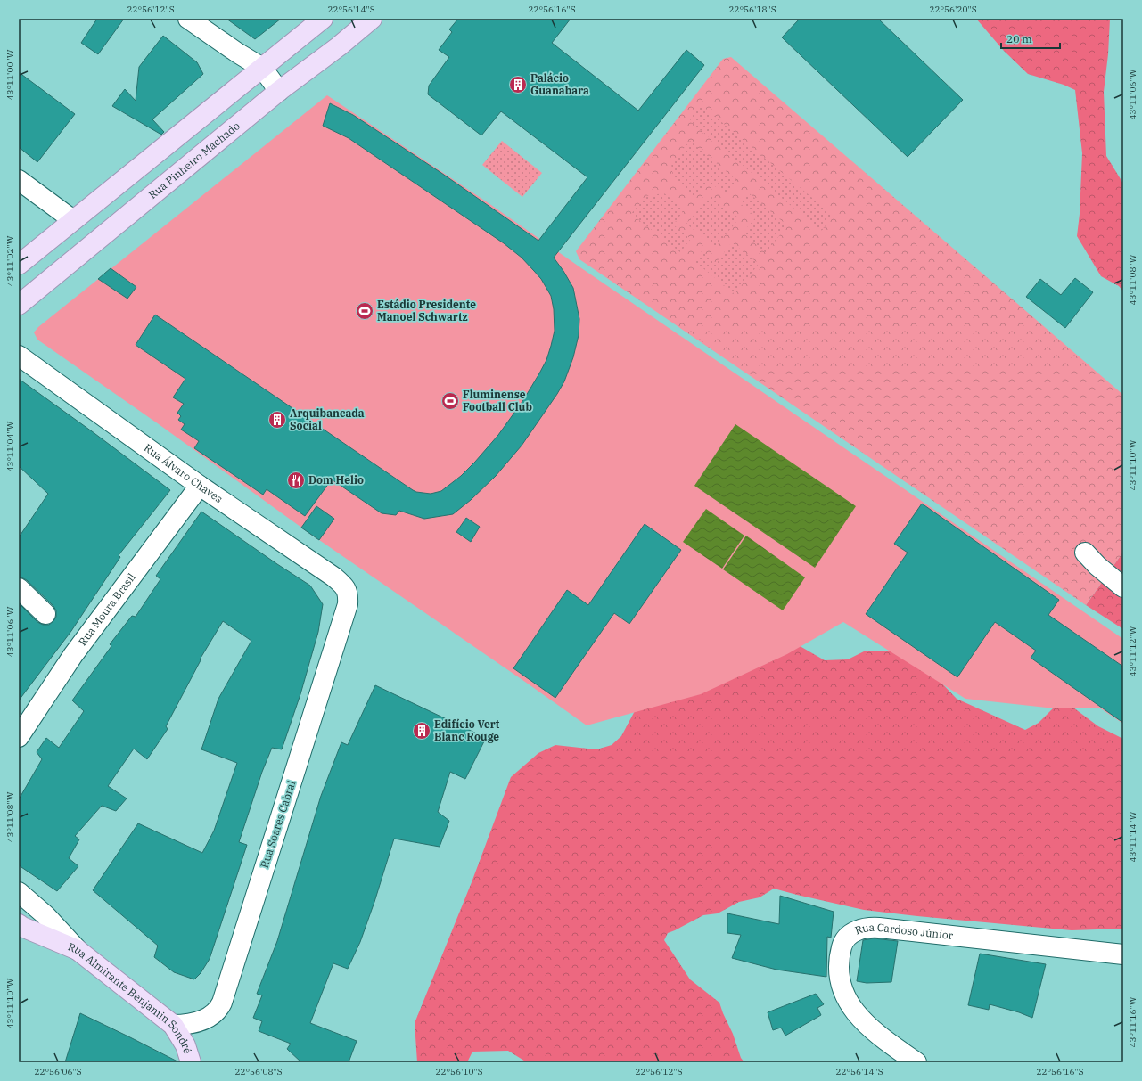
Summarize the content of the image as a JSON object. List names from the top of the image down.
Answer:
{
  "streets": {
    "main road": ["Rua Pinheiro Machado", "Rua Almirante Benjamin Sondré"],
    "street": [
      "Rua Álvaro Chaves",
      "Rua Moura Brasil",
      "Rua Soares Cabral",
      "Rua Cardoso Júnior"
    ]
  },
  "crossings": [
    ["Rua Álvaro Chaves", "Rua Moura Brasil"],
    ["Rua Álvaro Chaves", "Rua Soares Cabral"],
    ["Rua Soares Cabral", "Rua Almirante Benjamin Sondré"]
  ],
  "places": {
    "building": ["Palácio Guanabara", "Arquibancada Social", "Edifício Vert Blanc Rouge"],
    "sports": ["Estádio Presidente Manoel Schwartz", "Fluminense Football Club"],
    "restaurant": ["Dom Helio"]
  },
  "scale_bar": "20 m",
  "coordinates": [
    "22°56'12\"S",
    "22°56'14\"S",
    "22°56'16\"S",
    "22°56'18\"S",
    "22°56'20\"S",
    "43°11'00\"W",
    "43°11'06\"W",
    "43°11'02\"W",
    "43°11'08\"W",
    "43°11'04\"W",
    "43°11'10\"W",
    "43°11'12\"W",
    "43°11'14\"W",
    "43°11'16\"W",
    "22°56'06\"S",
    "22°56'08\"S",
    "22°56'10\"S"
  ]
}
